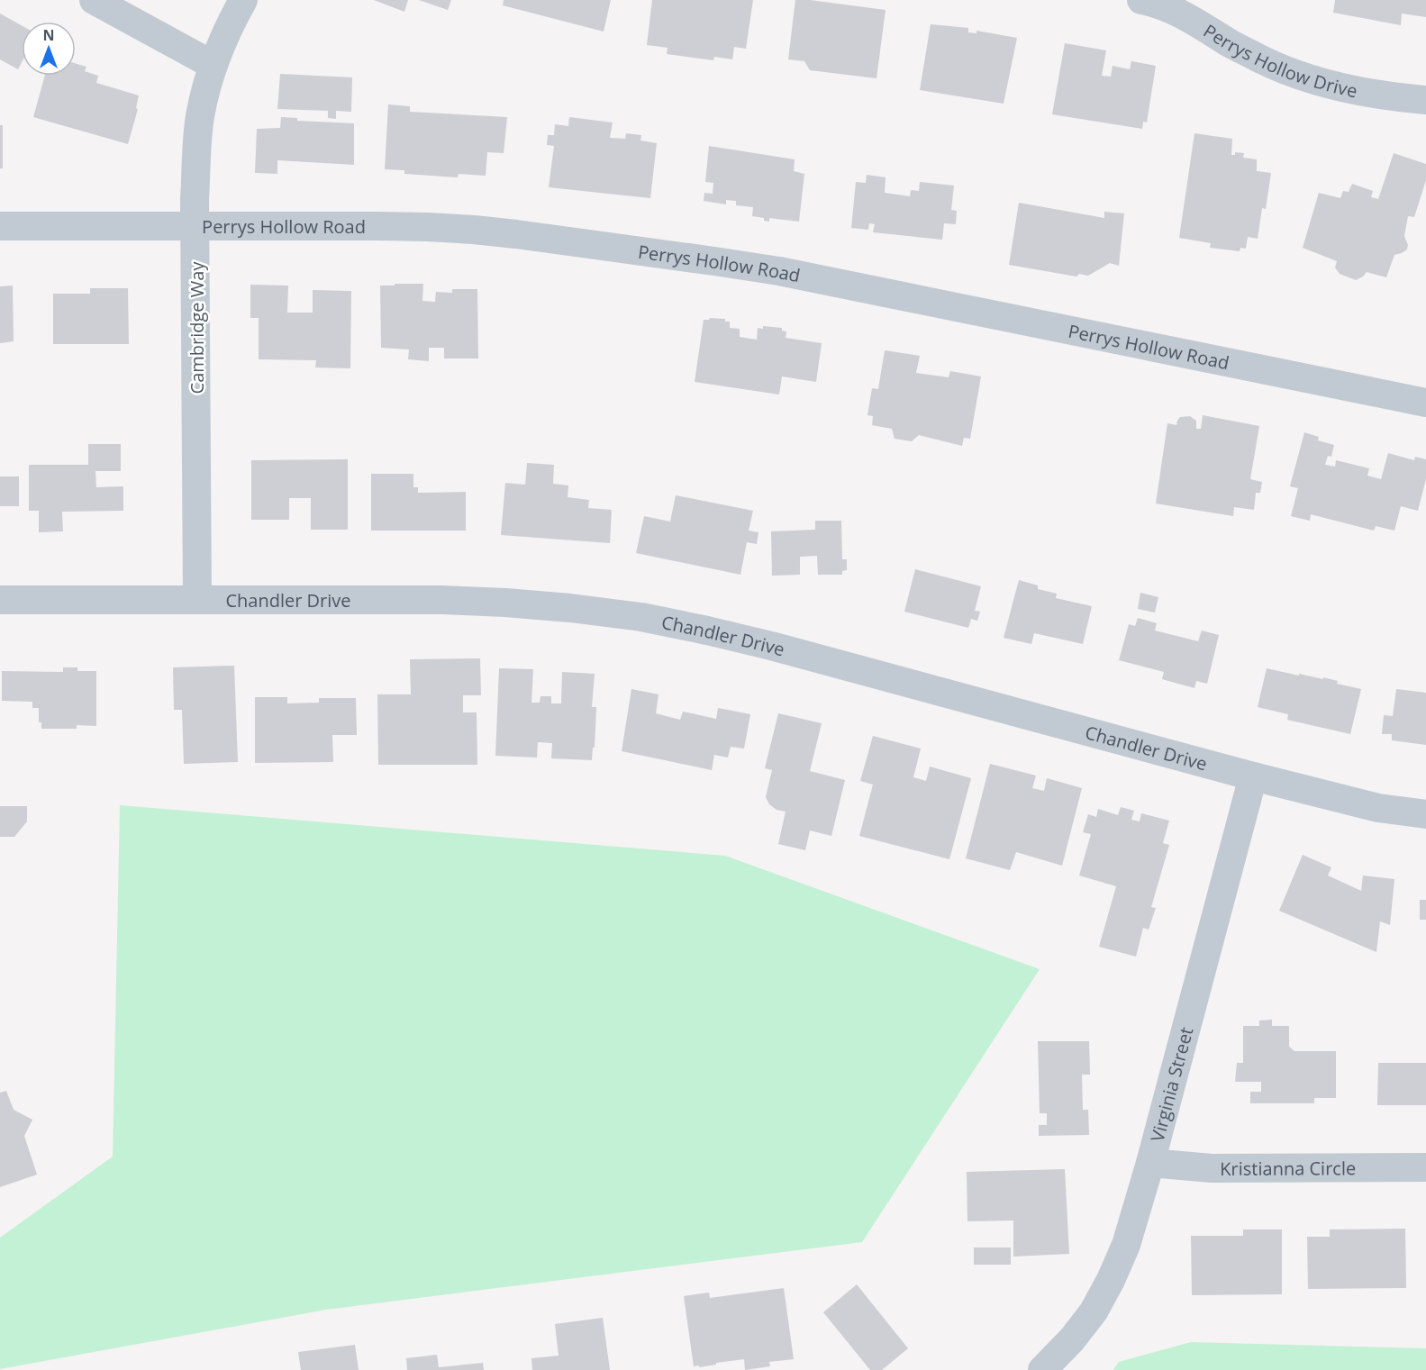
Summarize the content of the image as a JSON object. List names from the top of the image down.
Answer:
{
  "streets": {
    "street": [
      "Perrys Hollow Drive",
      "Perrys Hollow Road",
      "Cambridge Way",
      "Chandler Drive",
      "Virginia Street",
      "Kristianna Circle"
    ]
  },
  "crossings": [
    ["Perrys Hollow Road", "Cambridge Way"],
    ["Cambridge Way", "Chandler Drive"],
    ["Chandler Drive", "Virginia Street"],
    ["Virginia Street", "Kristianna Circle"]
  ],
  "north": "top"
}
